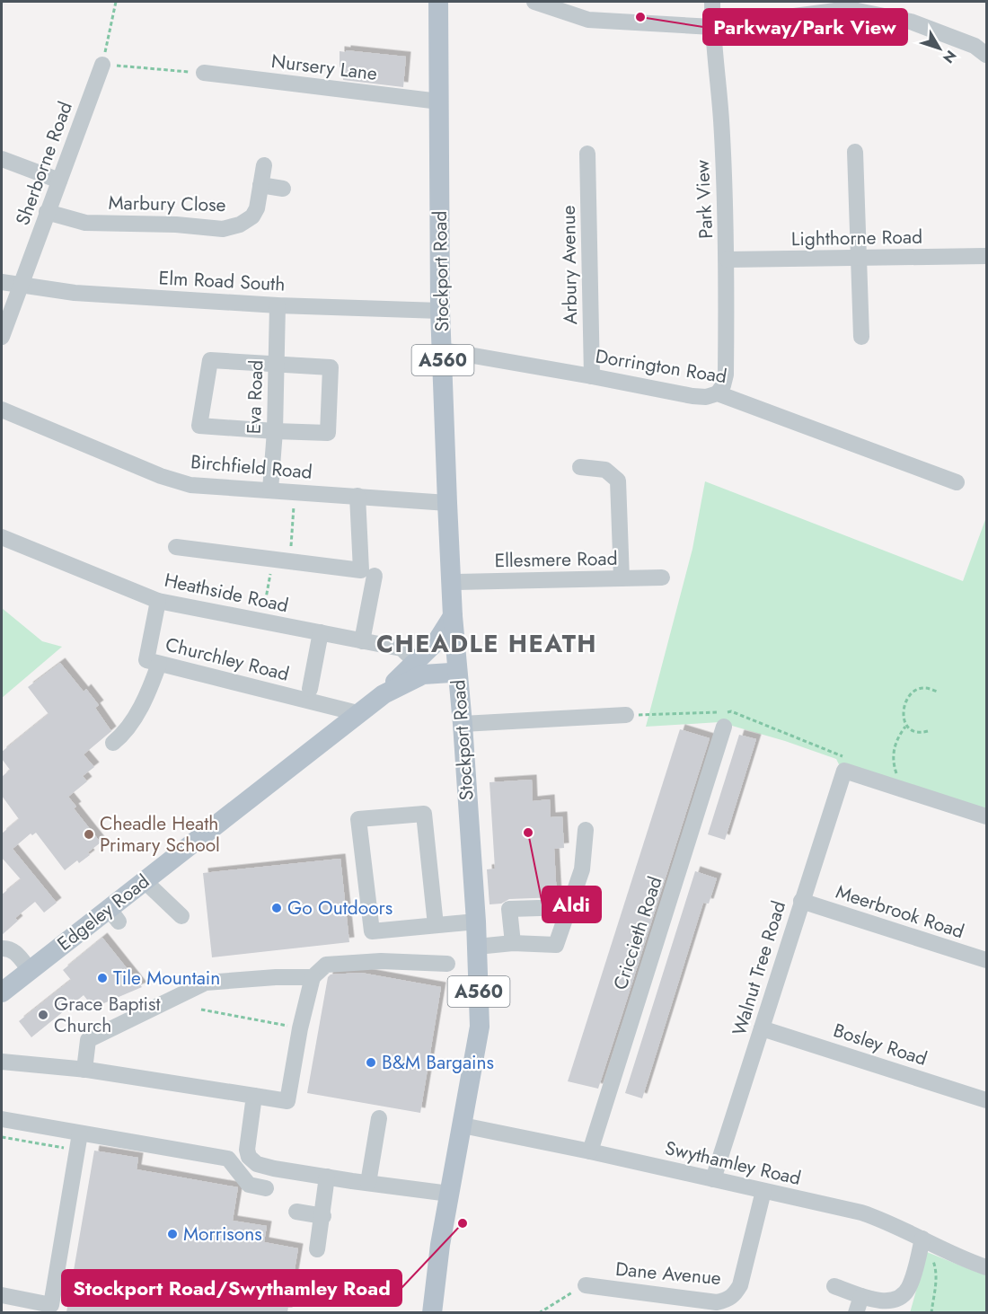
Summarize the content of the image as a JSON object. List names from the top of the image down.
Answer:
{
  "streets": {
    "main road": ["Stockport Road", "A560", "Edgeley Road"],
    "street": [
      "Nursery Lane",
      "Sherborne Road",
      "Park View",
      "Marbury Close",
      "Lighthorne Road",
      "Arbury Avenue",
      "Elm Road South",
      "Dorrington Road",
      "Eva Road",
      "Birchfield Road",
      "Ellesmere Road",
      "Heathside Road",
      "Churchley Road",
      "Meerbrook Road",
      "Criccieth Road",
      "Walnut Tree Road",
      "Bosley Road",
      "Swythamley Road",
      "Dane Avenue"
    ]
  },
  "crossings": [
    ["Nursery Lane", "Stockport Road"],
    ["Sherborne Road", "Marbury Close"],
    ["Sherborne Road", "Elm Road South"],
    ["Park View", "Lighthorne Road"],
    ["Park View", "Dorrington Road"],
    ["Arbury Avenue", "Dorrington Road"],
    ["Stockport Road", "Elm Road South"],
    ["Stockport Road", "A560"],
    ["Stockport Road", "Dorrington Road"],
    ["Stockport Road", "Birchfield Road"],
    ["Stockport Road", "Ellesmere Road"],
    ["Stockport Road", "Edgeley Road"],
    ["Stockport Road", "Swythamley Road"],
    ["Elm Road South", "Eva Road"],
    ["A560", "Edgeley Road"],
    ["Eva Road", "Birchfield Road"],
    ["Heathside Road", "Churchley Road"],
    ["Heathside Road", "Edgeley Road"],
    ["Churchley Road", "Edgeley Road"],
    ["Meerbrook Road", "Walnut Tree Road"],
    ["Criccieth Road", "Swythamley Road"],
    ["Walnut Tree Road", "Bosley Road"],
    ["Walnut Tree Road", "Swythamley Road"],
    ["Swythamley Road", "Dane Avenue"]
  ],
  "districts": ["CHEADLE HEATH"],
  "places": [
    "Parkway/Park View",
    "Aldi",
    "Cheadle Heath Primary School",
    "Go Outdoors",
    "Tile Mountain",
    "Grace Baptist Church",
    "B&M Bargains",
    "Stockport Road/Swythamley Road",
    "Morrisons"
  ],
  "north": "bottom right"
}
